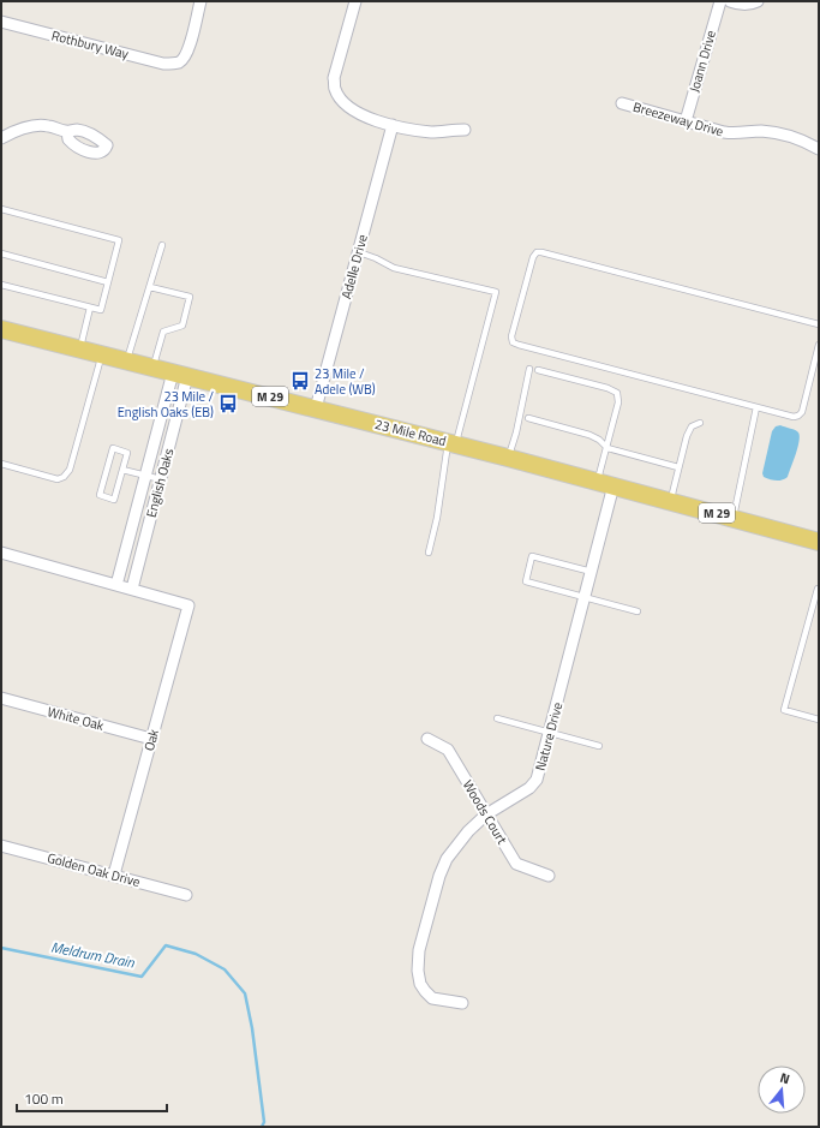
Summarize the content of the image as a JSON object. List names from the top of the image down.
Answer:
{
  "streets": {
    "main road": ["M 29", "23 Mile Road"],
    "street": [
      "Rothbury Way",
      "Joann Drive",
      "Breezeway Drive",
      "Adelle Drive",
      "English Oaks",
      "White Oak",
      "Nature Drive",
      "Oak",
      "Woods Court",
      "Golden Oak Drive"
    ]
  },
  "crossings": [
    ["Joann Drive", "Breezeway Drive"],
    ["Adelle Drive", "23 Mile Road"],
    ["23 Mile Road", "English Oaks"],
    ["23 Mile Road", "Nature Drive"],
    ["English Oaks", "Oak"],
    ["White Oak", "Oak"],
    ["Nature Drive", "Woods Court"],
    ["Oak", "Golden Oak Drive"]
  ],
  "water": ["Meldrum Drain"],
  "places": {
    "bus stop": ["23 Mile / Adele (WB)", "23 Mile / English Oaks (EB)"]
  },
  "scale_bar": "100 m",
  "north": "top"
}
